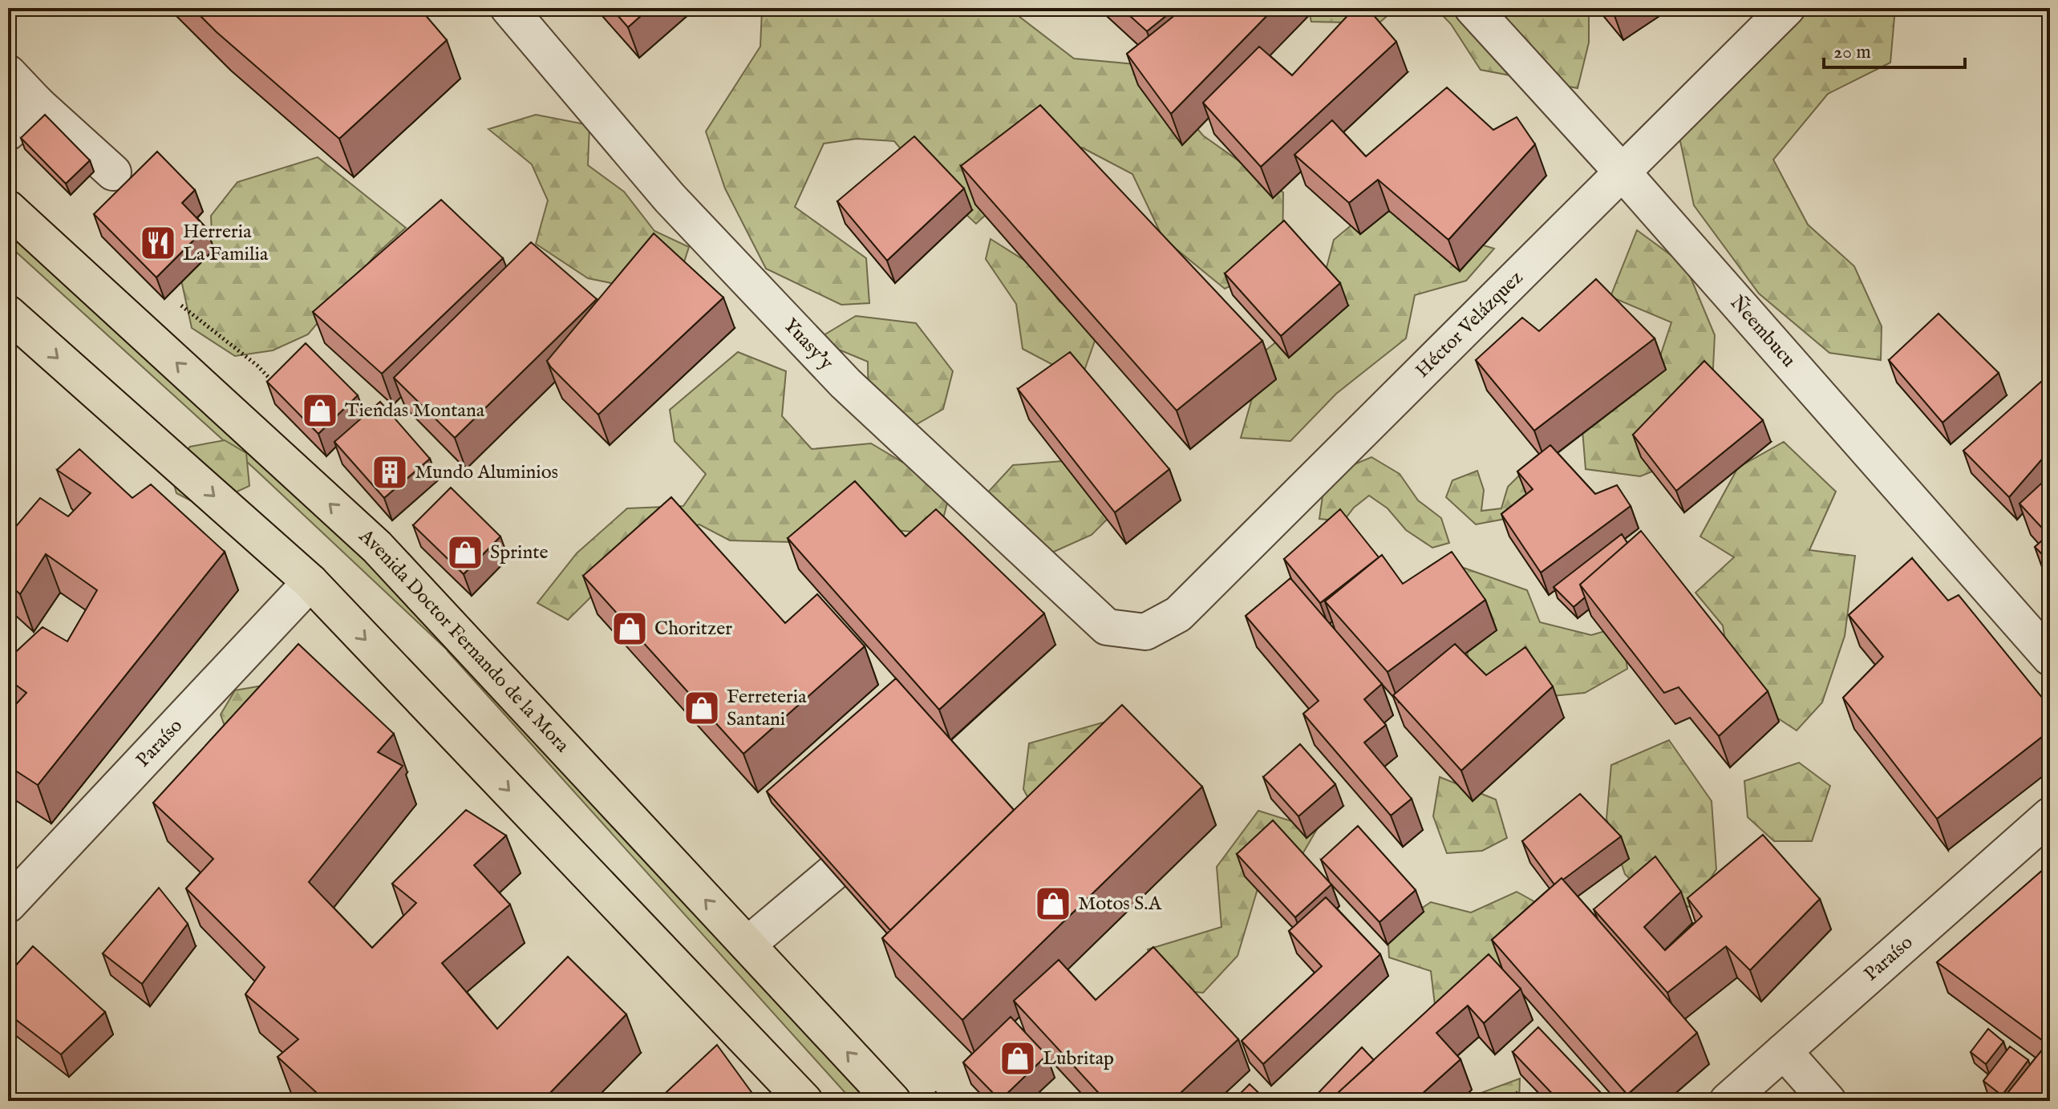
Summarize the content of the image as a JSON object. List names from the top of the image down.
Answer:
{
  "streets": {
    "highway": ["Avenida Doctor Fernando de la Mora"],
    "street": [
      "Héctor Velázquez",
      "Ñeembucu",
      "Yuasy'y",
      "Paraíso"
    ]
  },
  "crossings": [
    ["Héctor Velázquez", "Ñeembucu"],
    ["Héctor Velázquez", "Yuasy'y"]
  ],
  "places": {
    "restaurant": ["Herreria La Familia"],
    "shop": [
      "Tiendas Montana",
      "Sprinte",
      "Choritzer",
      "Ferreteria Santani",
      "Motos S.A",
      "Lubritap"
    ],
    "building": ["Mundo Aluminios"]
  },
  "scale_bar": "20 m"
}
